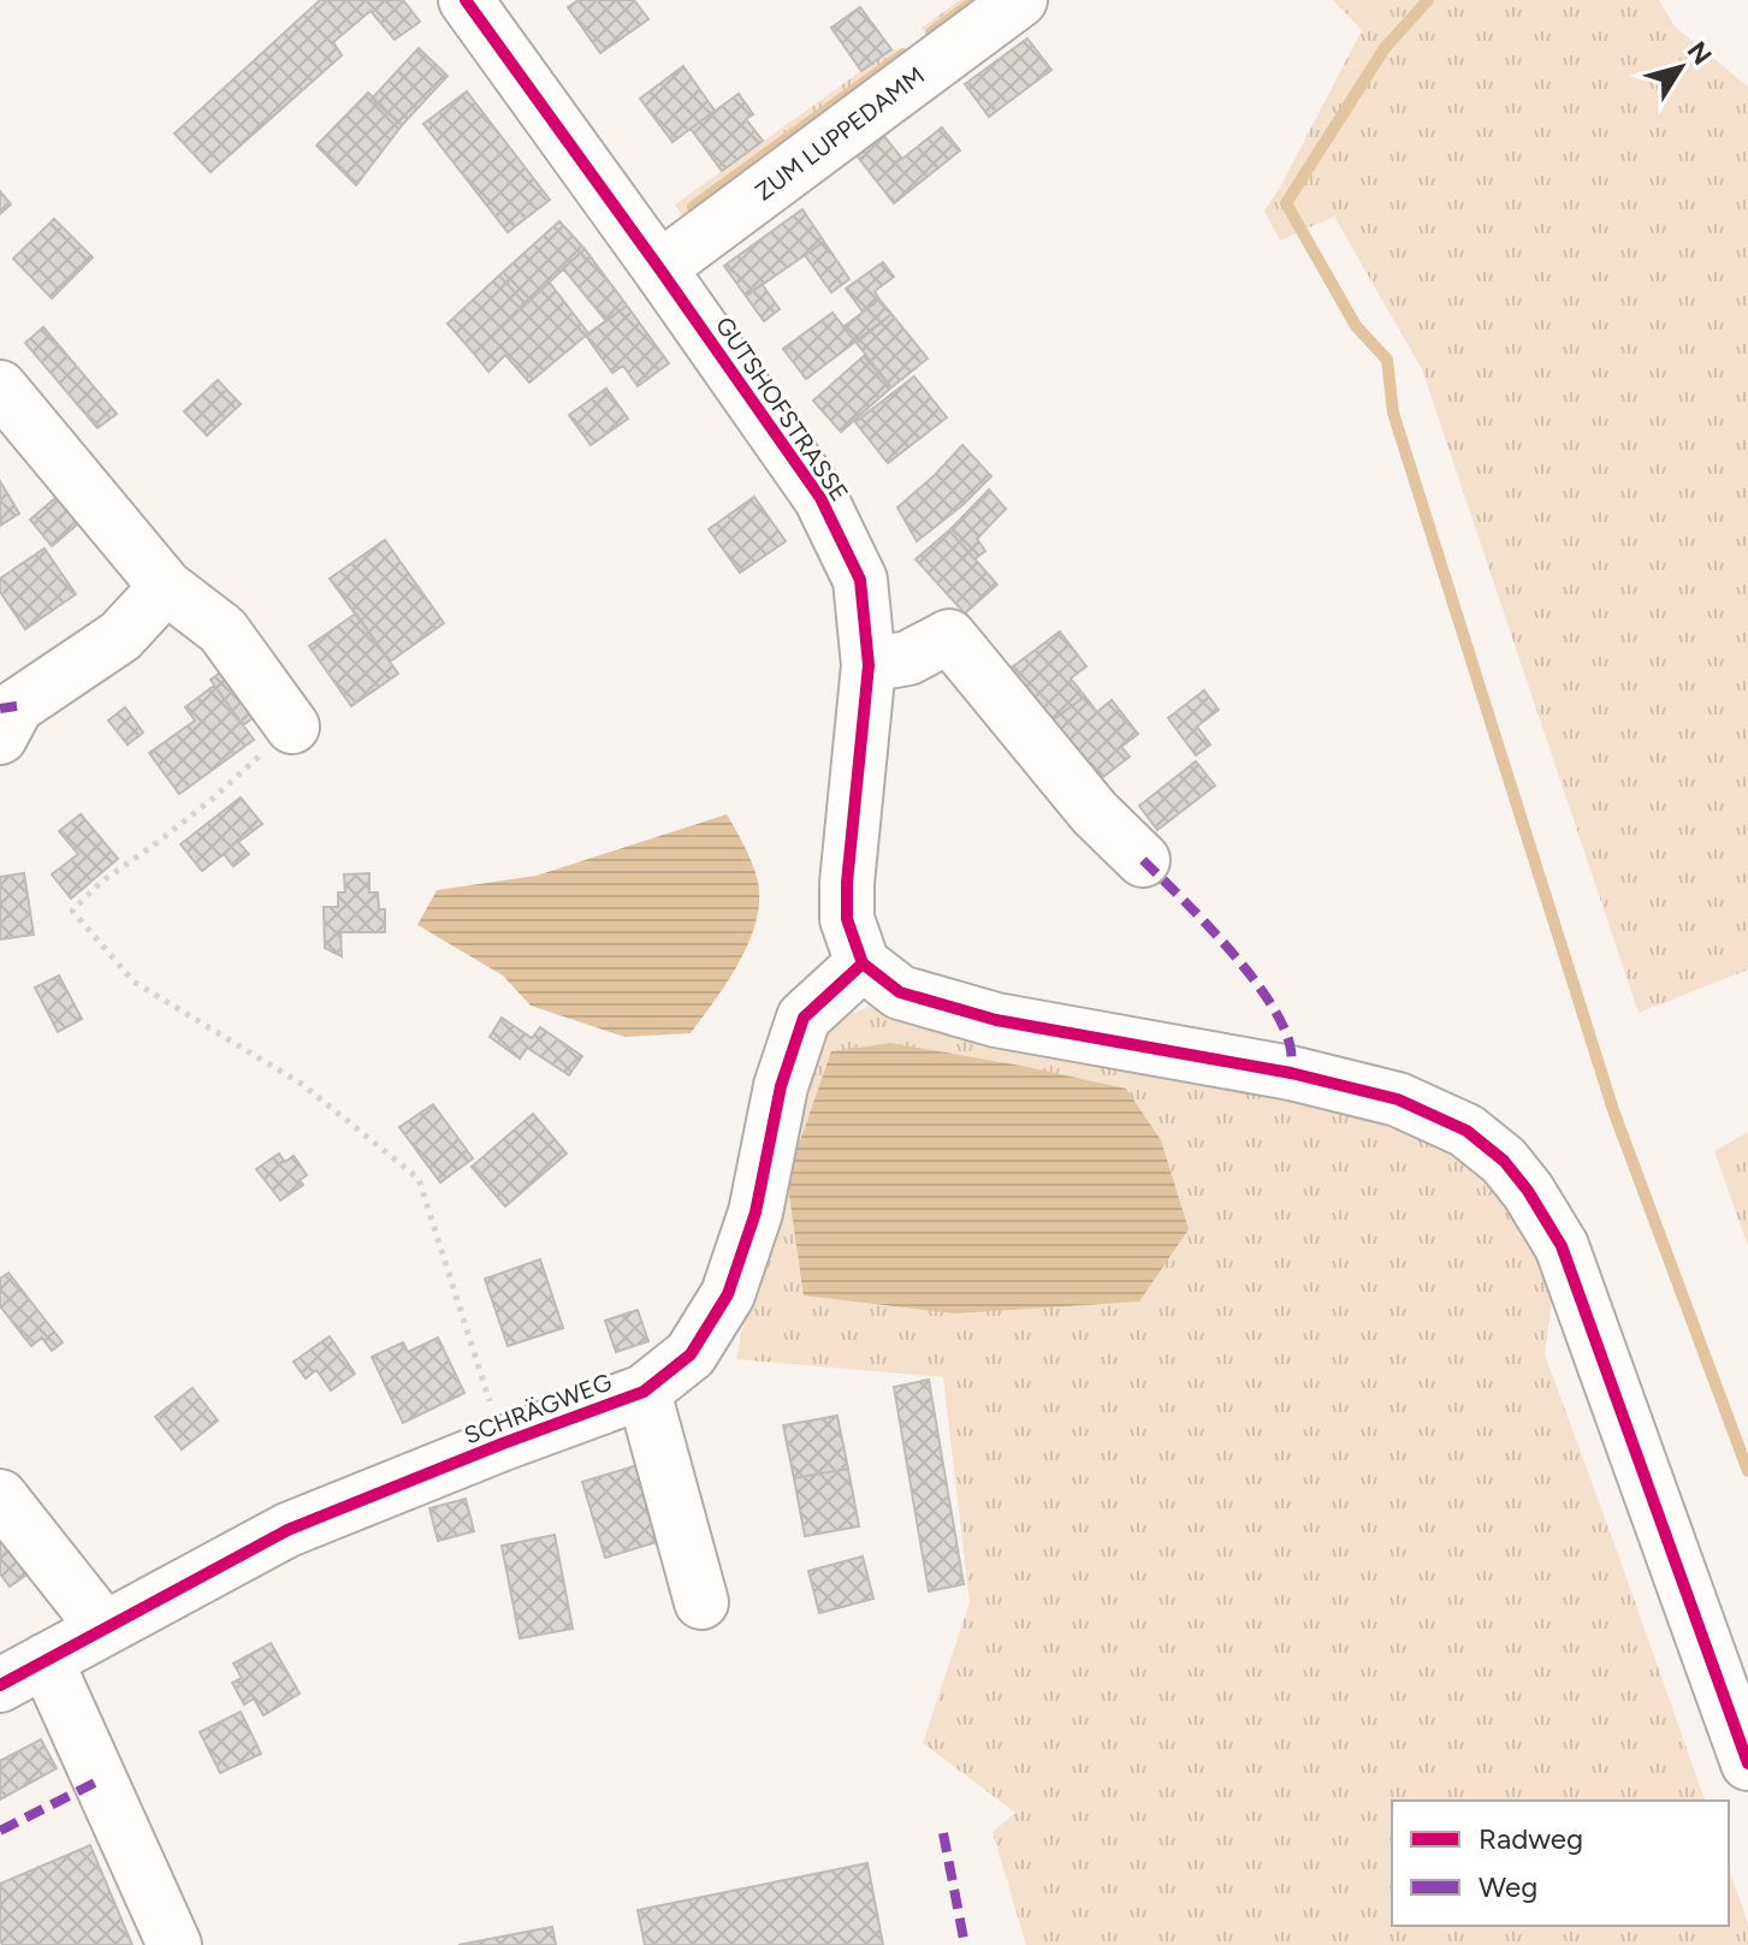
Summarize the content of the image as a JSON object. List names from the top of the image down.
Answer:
{
  "streets": {
    "street": ["ZUM LUPPEDAMM", "GUTSHOFSTRASSE", "SCHRÄGWEG"]
  },
  "crossings": [
    ["ZUM LUPPEDAMM", "GUTSHOFSTRASSE"],
    ["GUTSHOFSTRASSE", "SCHRÄGWEG"]
  ],
  "legend": ["Radweg", "Weg"],
  "north": "top right"
}
